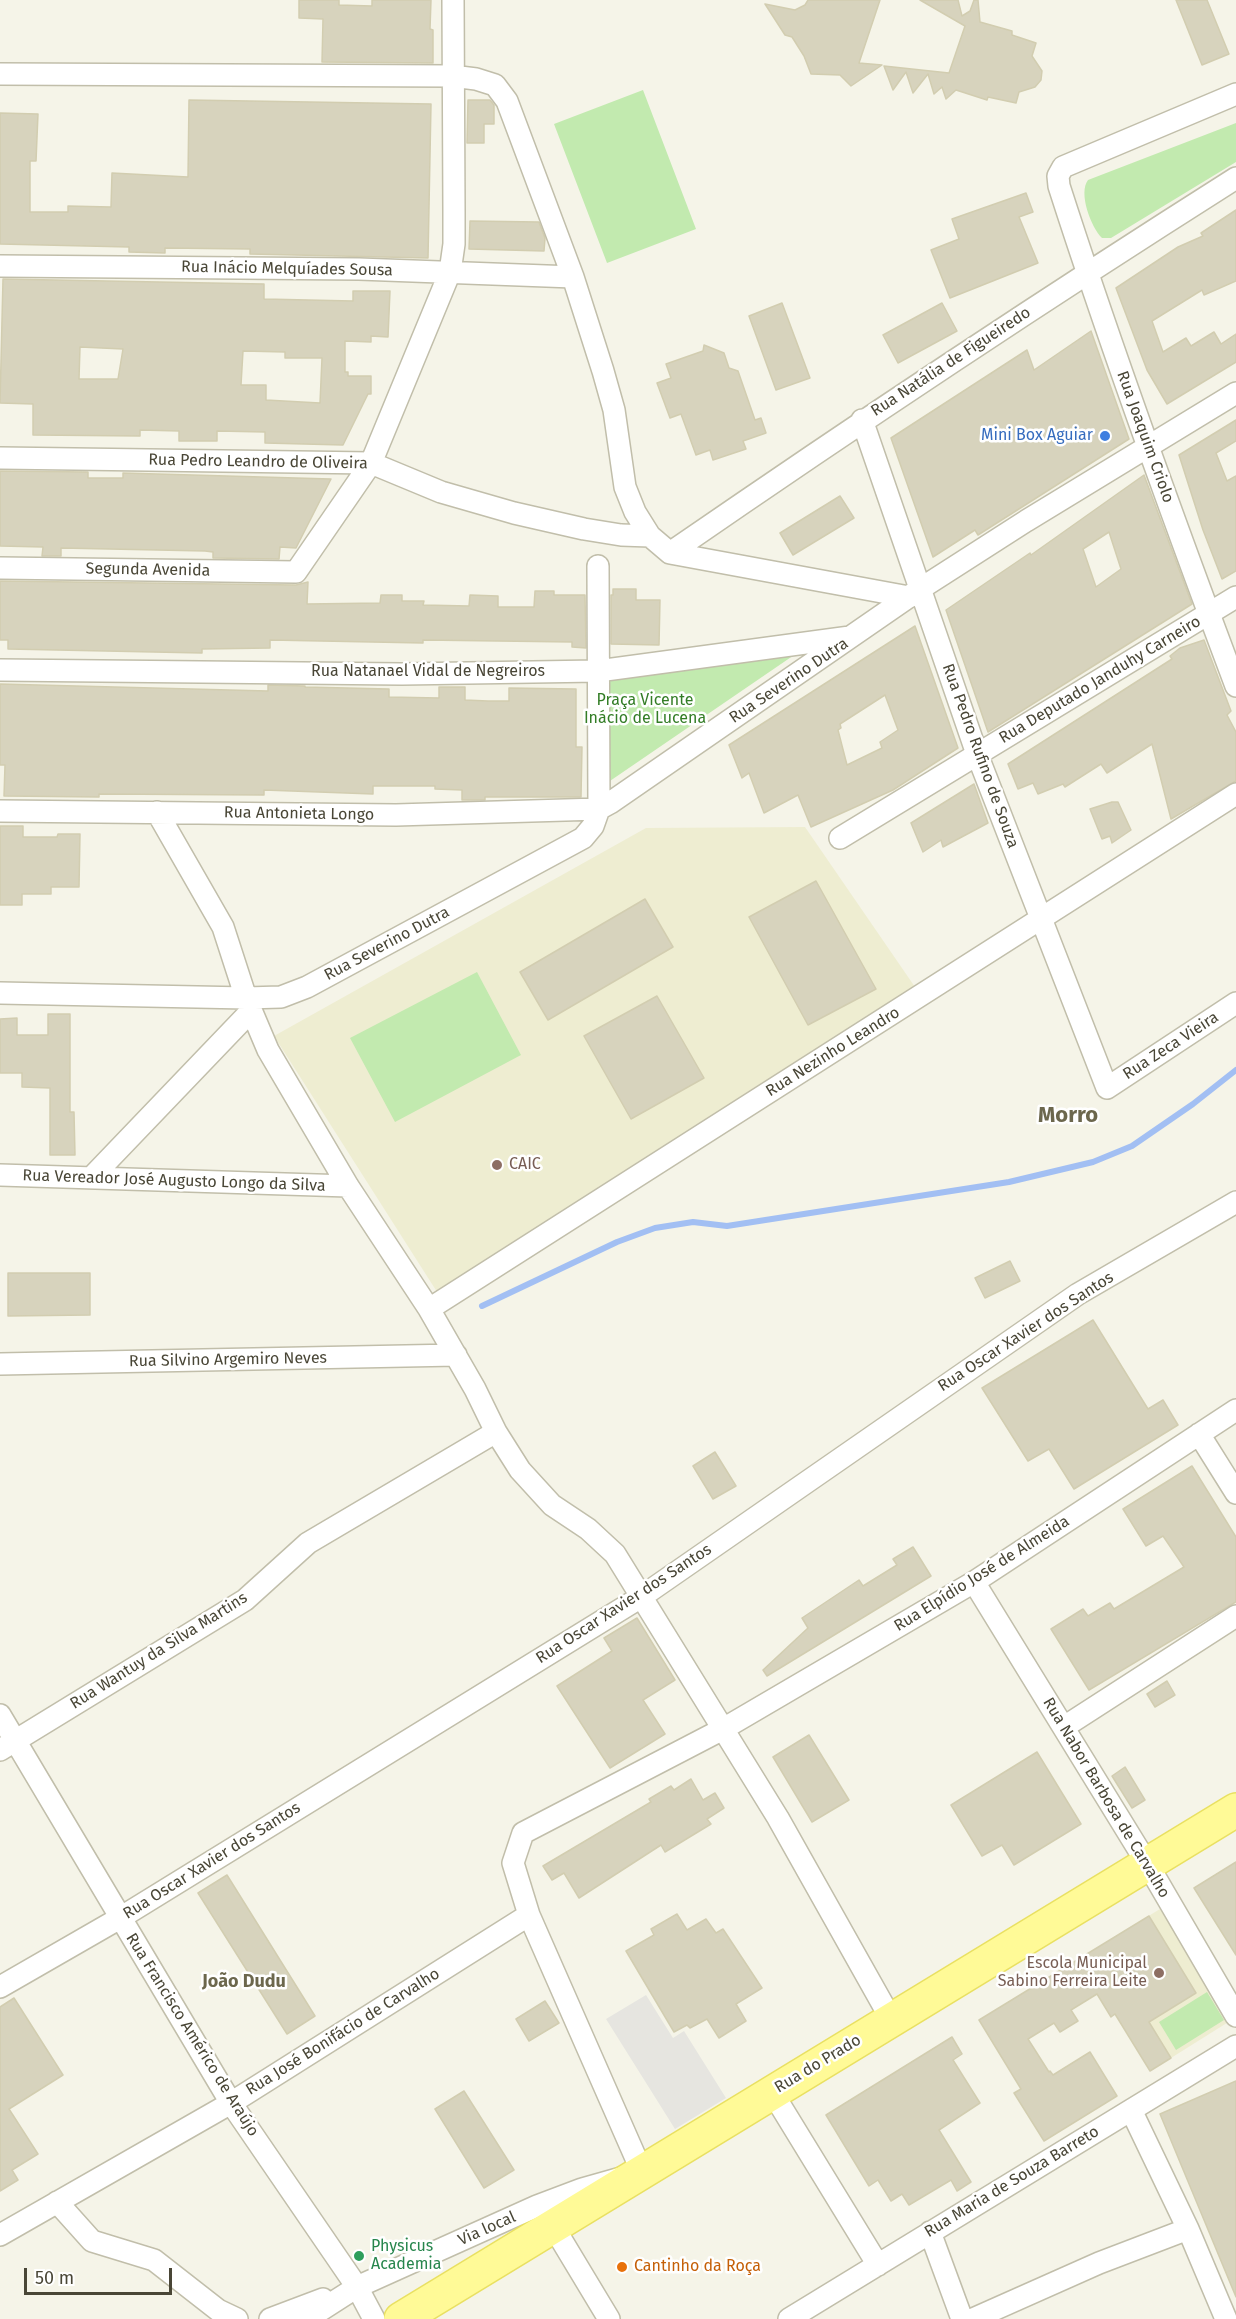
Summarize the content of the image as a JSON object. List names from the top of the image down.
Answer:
{
  "streets": {
    "main road": ["Rua do Prado"],
    "street": [
      "Rua Inácio Melquíades Sousa",
      "Rua Natália de Figueiredo",
      "Rua Joaquim Criolo",
      "Rua Pedro Leandro de Oliveira",
      "Segunda Avenida",
      "Rua Natanael Vidal de Negreiros",
      "Rua Deputado Janduhy Carneiro",
      "Rua Severino Dutra",
      "Rua Pedro Rufino de Souza",
      "Rua Antonieta Longo",
      "Rua Zeca Vieira",
      "Rua Nezinho Leandro",
      "Rua Vereador José Augusto Longo da Silva",
      "Rua Oscar Xavier dos Santos",
      "Rua Silvino Argemiro Neves",
      "Rua Elpídio José de Almeida",
      "Rua Wantuy da Silva Martins",
      "Rua Nabor Barbosa de Carvalho",
      "Rua José Bonifácio de Carvalho",
      "Rua Francisco Américo de Araújo",
      "Rua Maria de Souza Barreto",
      "Via local"
    ]
  },
  "crossings": [
    ["Rua Natália de Figueiredo", "Rua Joaquim Criolo"],
    ["Rua Natália de Figueiredo", "Rua Pedro Rufino de Souza"],
    ["Rua Joaquim Criolo", "Rua Deputado Janduhy Carneiro"],
    ["Rua Joaquim Criolo", "Rua Severino Dutra"],
    ["Rua Pedro Leandro de Oliveira", "Segunda Avenida"],
    ["Rua Natanael Vidal de Negreiros", "Rua Severino Dutra"],
    ["Rua Deputado Janduhy Carneiro", "Rua Pedro Rufino de Souza"],
    ["Rua Severino Dutra", "Rua Pedro Rufino de Souza"],
    ["Rua Severino Dutra", "Rua Antonieta Longo"],
    ["Rua Pedro Rufino de Souza", "Rua Zeca Vieira"],
    ["Rua Pedro Rufino de Souza", "Rua Nezinho Leandro"],
    ["Rua Oscar Xavier dos Santos", "Rua Francisco Américo de Araújo"],
    ["Rua Elpídio José de Almeida", "Rua Nabor Barbosa de Carvalho"],
    ["Rua Elpídio José de Almeida", "Rua José Bonifácio de Carvalho"],
    ["Rua Elpídio José de Almeida", "Rua do Prado"],
    ["Rua Elpídio José de Almeida", "Via local"],
    ["Rua Wantuy da Silva Martins", "Rua Francisco Américo de Araújo"],
    ["Rua Nabor Barbosa de Carvalho", "Rua do Prado"],
    ["Rua José Bonifácio de Carvalho", "Rua Francisco Américo de Araújo"],
    ["Rua Francisco Américo de Araújo", "Via local"],
    ["Rua do Prado", "Via local"]
  ],
  "districts": ["Morro", "João Dudu"],
  "parks": ["Praça Vicente Inácio de Lucena"],
  "places": [
    "Mini Box Aguiar",
    "CAIC",
    "Escola Municipal Sabino Ferreira Leite",
    "Physicus Academia",
    "Cantinho da Roça"
  ],
  "scale_bar": "50 m"
}
